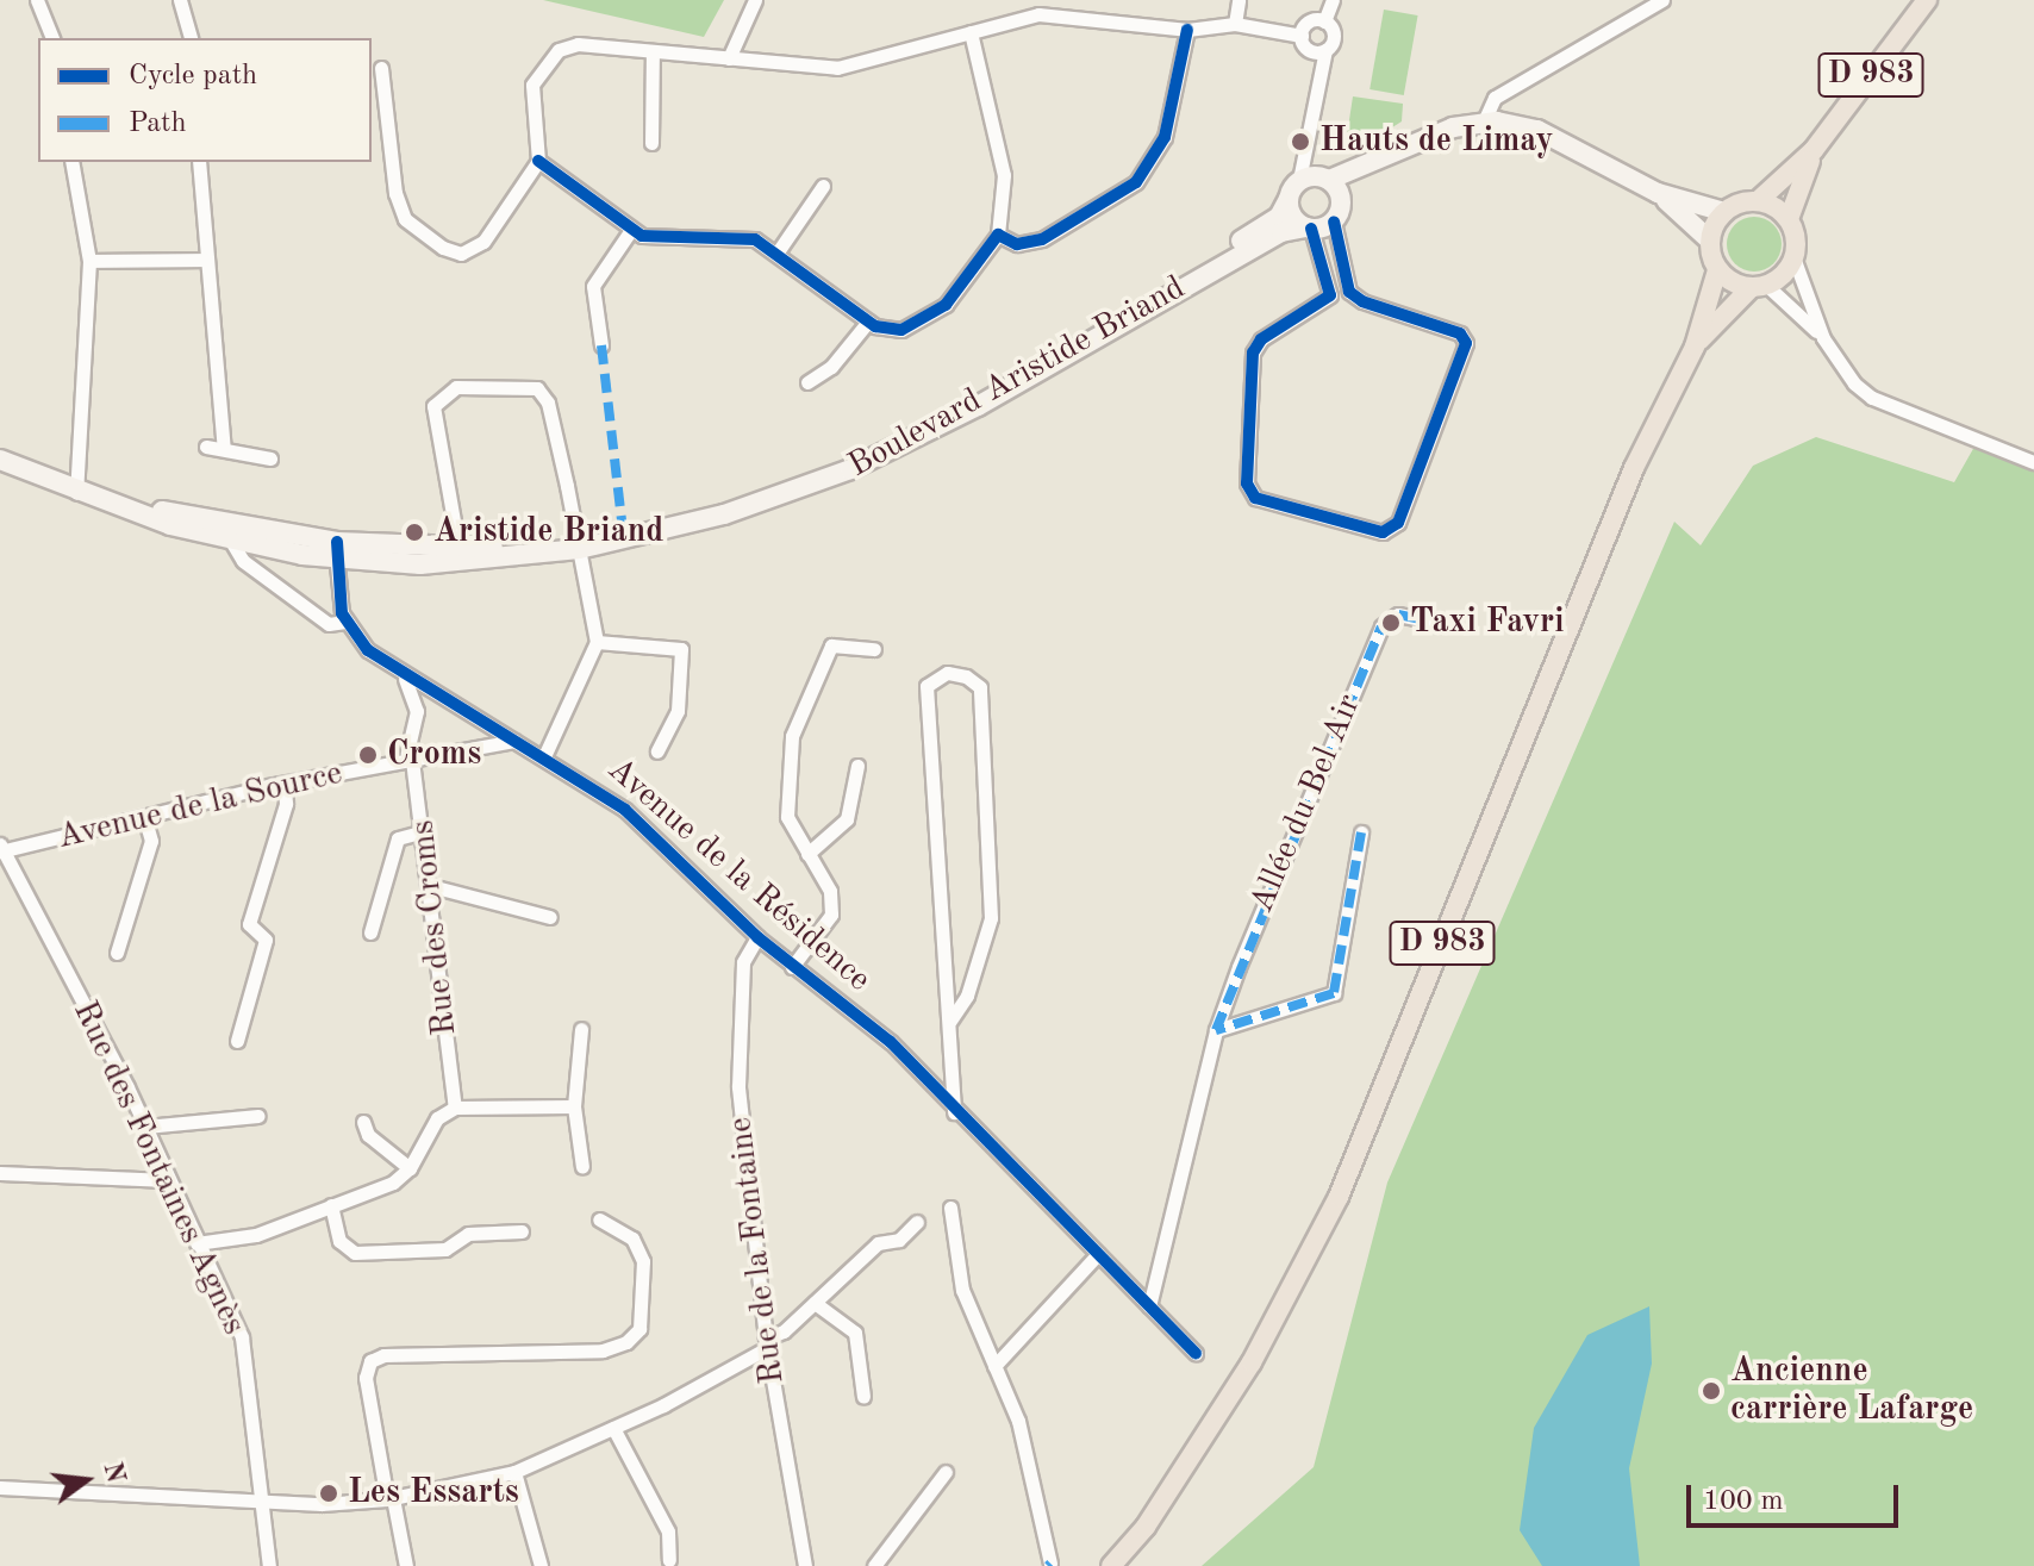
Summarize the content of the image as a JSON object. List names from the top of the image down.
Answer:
{
  "streets": {
    "main road": ["D 983", "Boulevard Aristide Briand"],
    "street": [
      "Allée du Bel Air",
      "Avenue de la Source",
      "Avenue de la Résidence",
      "Rue des Croms",
      "Rue des Fontaines Agnès",
      "Rue de la Fontaine"
    ]
  },
  "crossings": [
    ["Allée du Bel Air", "Avenue de la Résidence"],
    ["Avenue de la Source", "Avenue de la Résidence"],
    ["Avenue de la Source", "Rue des Croms"],
    ["Avenue de la Source", "Rue des Fontaines Agnès"],
    ["Avenue de la Résidence", "Rue de la Fontaine"]
  ],
  "places": [
    "Hauts de Limay",
    "Aristide Briand",
    "Taxi Favri",
    "Croms",
    "Ancienne carrière Lafarge",
    "Les Essarts"
  ],
  "legend": ["Cycle path", "Path"],
  "scale_bar": "100 m",
  "north": "right"
}
